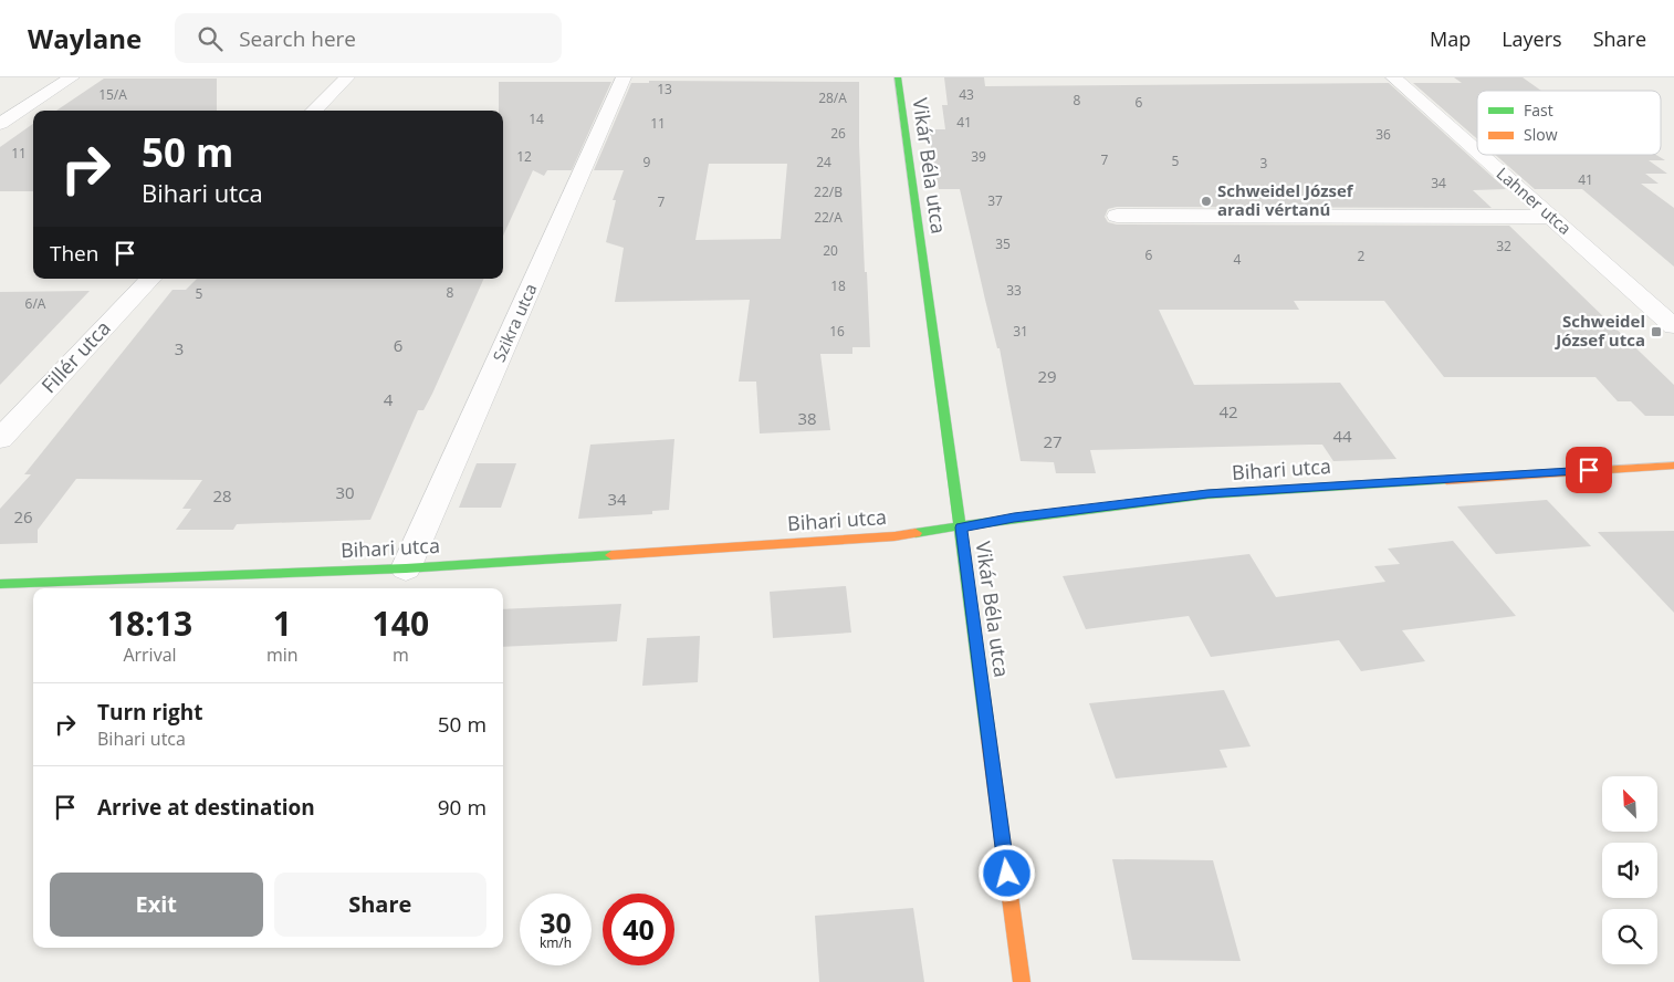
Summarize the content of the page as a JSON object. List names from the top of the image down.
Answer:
{
  "streets": {
    "street": [
      "Vikár Béla utca",
      "Lahner utca",
      "Szikra utca",
      "Fillér utca",
      "Bihari utca"
    ]
  },
  "crossings": [
    ["Vikár Béla utca", "Bihari utca"],
    ["Szikra utca", "Bihari utca"]
  ],
  "places": {
    "other": ["Schweidel József aradi vértanú"],
    "transit": ["Schweidel József utca"]
  },
  "house_numbers": [
    "13",
    "15/A",
    "43",
    "28/A",
    "8",
    "6",
    "14",
    "41",
    "11",
    "26",
    "36",
    "11",
    "12",
    "39",
    "7",
    "5",
    "9",
    "24",
    "3",
    "41",
    "34",
    "22/B",
    "37",
    "7",
    "22/A",
    "35",
    "32",
    "20",
    "6",
    "2",
    "4",
    "18",
    "33",
    "8",
    "5",
    "6/A",
    "16",
    "31",
    "6",
    "3",
    "29",
    "4",
    "42",
    "38",
    "44",
    "27",
    "30",
    "28",
    "34",
    "26"
  ],
  "legend": ["Fast", "Slow"],
  "north": "top left",
  "page": {
    "header": "Waylane",
    "search": "Search here",
    "nav": ["Map", "Layers", "Share"],
    "turn": ["50 m", "Bihari utca"],
    "then": "Then",
    "eta": [
      "18:13",
      "Arrival",
      "1",
      "min",
      "140",
      "m"
    ],
    "list": [
      {
        "name": "Turn right",
        "note": "Bihari utca",
        "value": "50 m"
      },
      {
        "name": "Arrive at destination",
        "value": "90 m"
      }
    ],
    "buttons": ["Exit", "Share"],
    "speed": "30 km/h",
    "limit": "40"
  }
}
